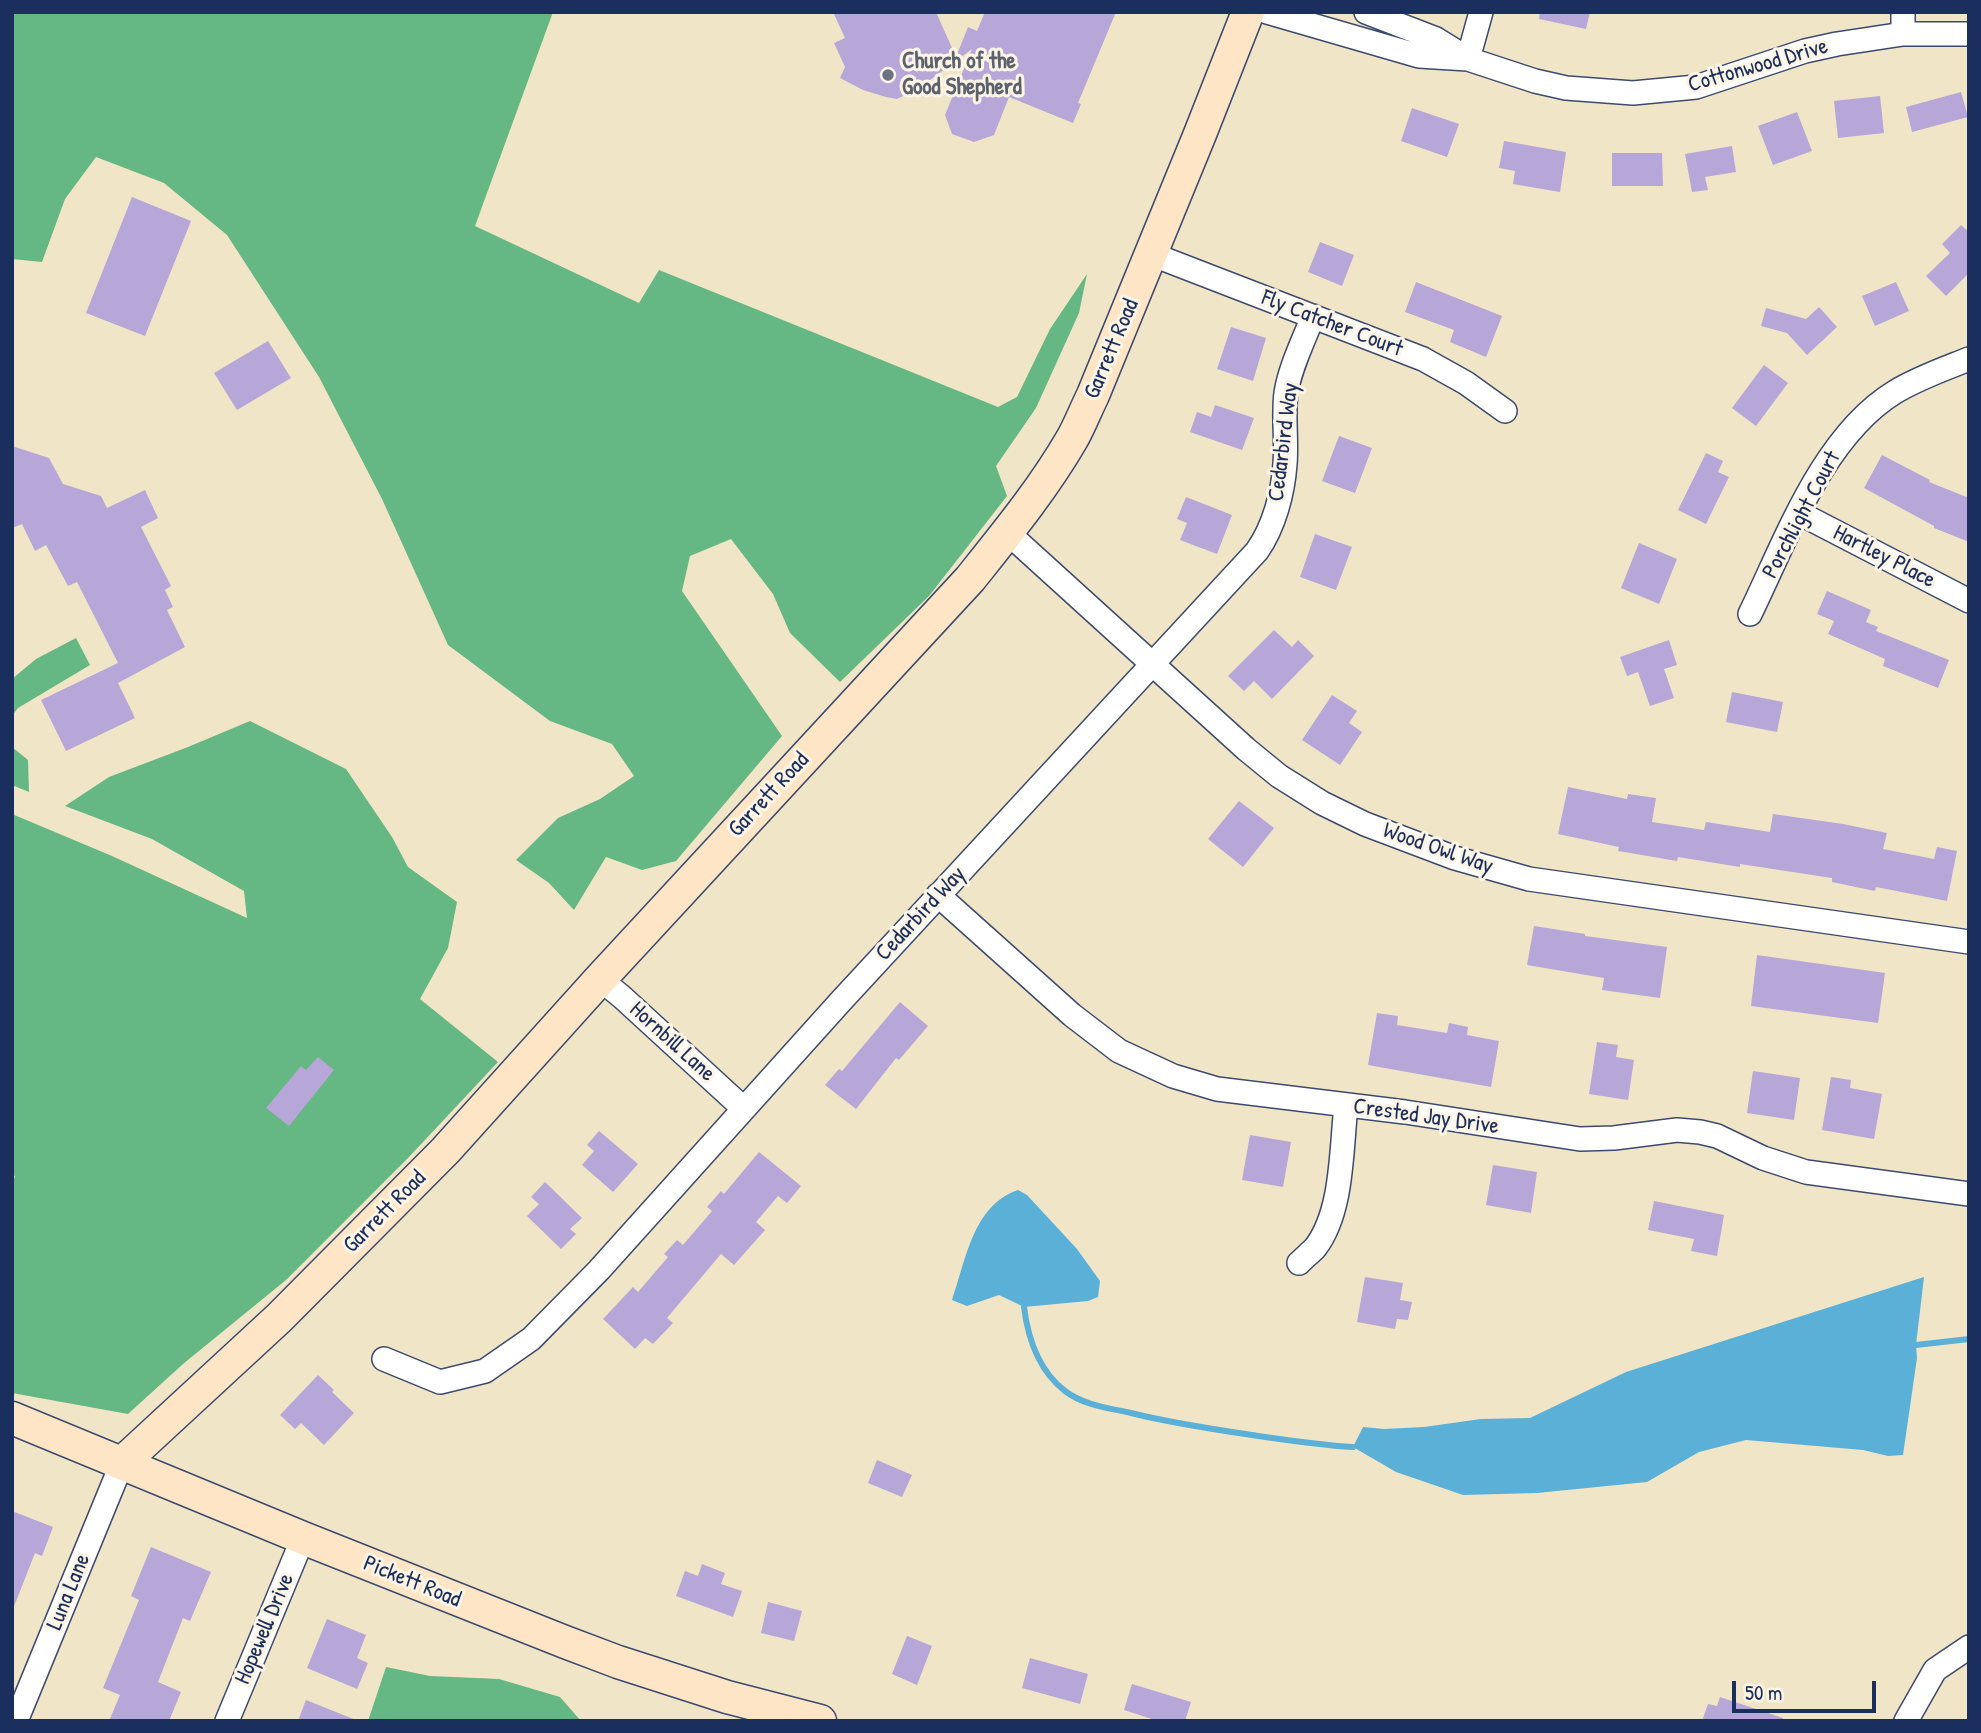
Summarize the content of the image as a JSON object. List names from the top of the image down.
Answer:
{
  "streets": {
    "street": [
      "Cottonwood Drive",
      "Fly Catcher Court",
      "Garrett Road",
      "Cedarbird Way",
      "Porchlight Court",
      "Hartley Place",
      "Wood Owl Way",
      "Hornbill Lane",
      "Crested Jay Drive",
      "Pickett Road",
      "Luna Lane",
      "Hopewell Drive"
    ]
  },
  "crossings": [
    ["Fly Catcher Court", "Garrett Road"],
    ["Fly Catcher Court", "Cedarbird Way"],
    ["Garrett Road", "Wood Owl Way"],
    ["Garrett Road", "Hornbill Lane"],
    ["Garrett Road", "Pickett Road"],
    ["Garrett Road", "Luna Lane"],
    ["Cedarbird Way", "Wood Owl Way"],
    ["Cedarbird Way", "Hornbill Lane"],
    ["Cedarbird Way", "Crested Jay Drive"],
    ["Porchlight Court", "Hartley Place"],
    ["Pickett Road", "Luna Lane"],
    ["Pickett Road", "Hopewell Drive"]
  ],
  "places": ["Church of the Good Shepherd"],
  "scale_bar": "50 m"
}
